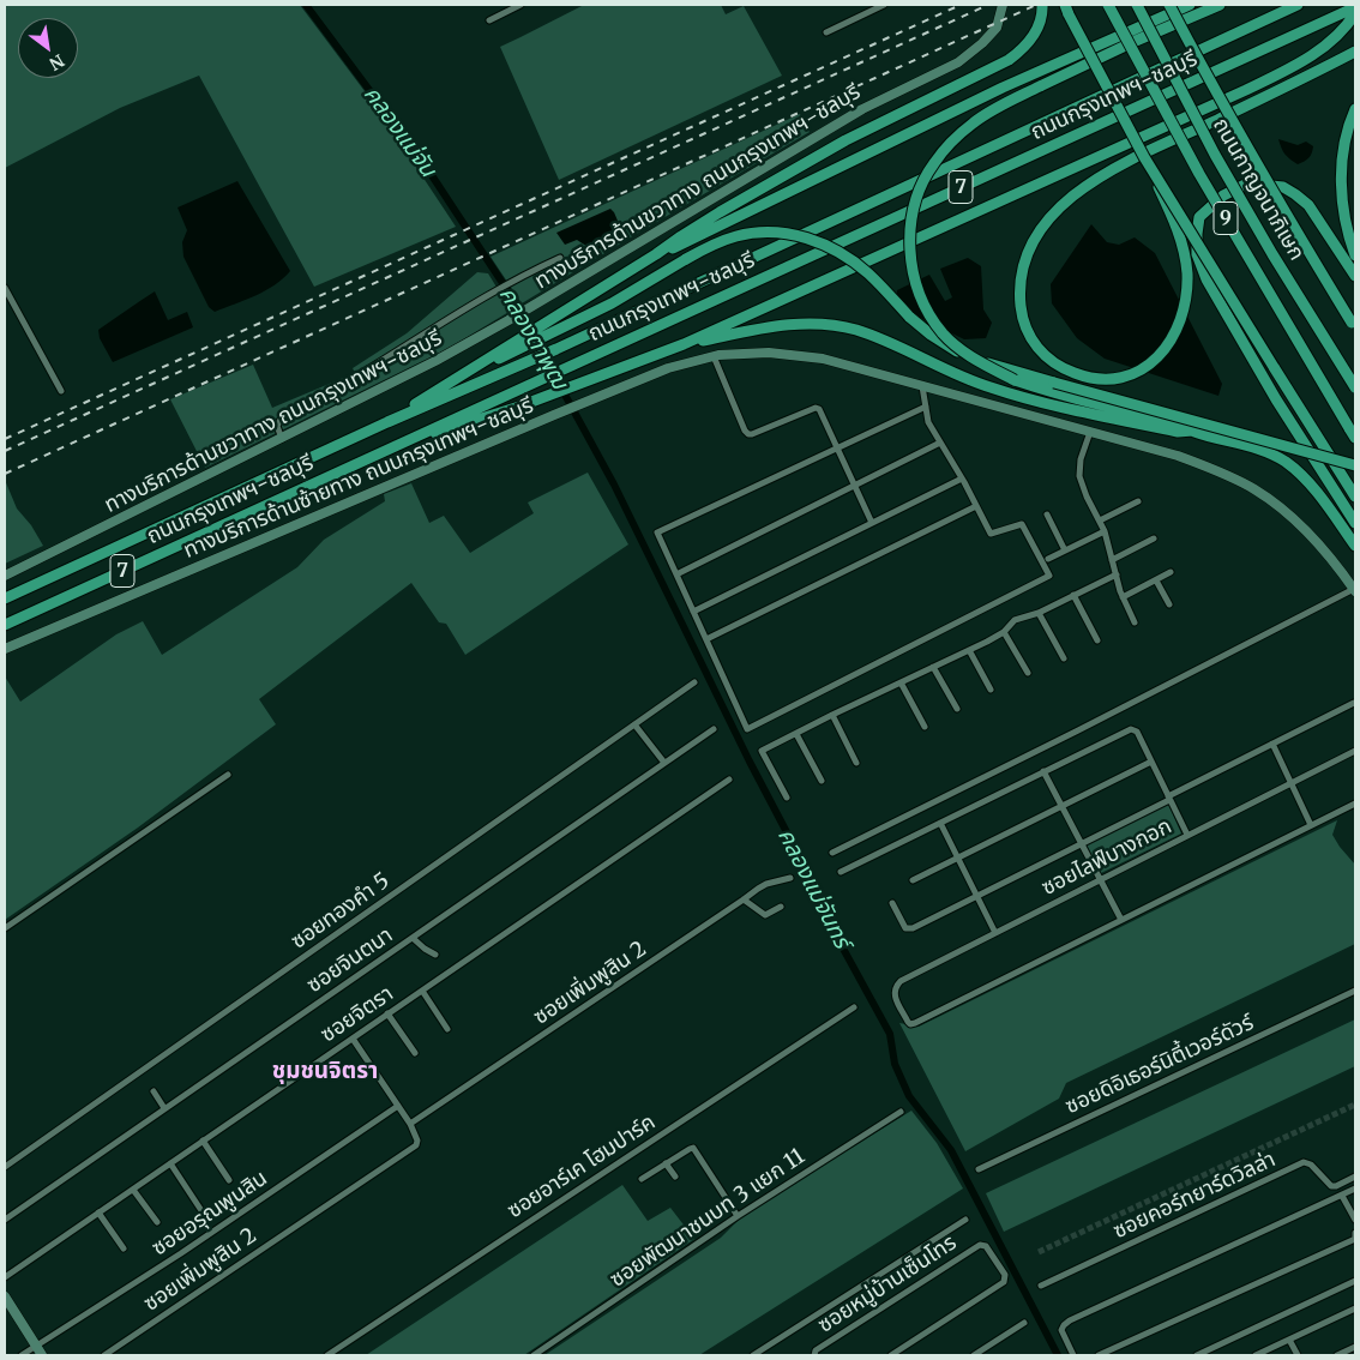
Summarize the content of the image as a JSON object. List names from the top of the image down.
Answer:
{
  "streets": {
    "highway": [
      "ถนนกรุงเทพฯ-ชลบุรี",
      "7",
      "ถนนกาญจนาภิเษก",
      "9"
    ],
    "main road": ["ทางบริการด้านขวาทาง ถนนกรุงเทพฯ-ชลบุรี", "ทางบริการด้านซ้ายทาง ถนนกรุงเทพฯ-ชลบุรี"],
    "street": [
      "ซอยไลฟ์บางกอก",
      "ซอยทองคำ 5",
      "ซอยจินตนา",
      "ซอยเพิ่มพูสิน 2",
      "ซอยจิตรา",
      "ซอยดิอิเธอร์นิตี้เวอร์ดัวร์",
      "ซอยอาร์เค โฮมปาร์ค",
      "ซอยคอร์ทยาร์ดวิลล่า",
      "ซอยอรุณพูนสิน",
      "ซอยพัฒนาชนบท 3 แยก 11",
      "ซอยหมู่บ้านเซ็นโทร"
    ]
  },
  "districts": ["ชุมชนจิตรา"],
  "water": ["คลองแม่จัน", "คลองตาพุฒ", "คลองแม่จันทร์"],
  "north": "bottom right"
}
